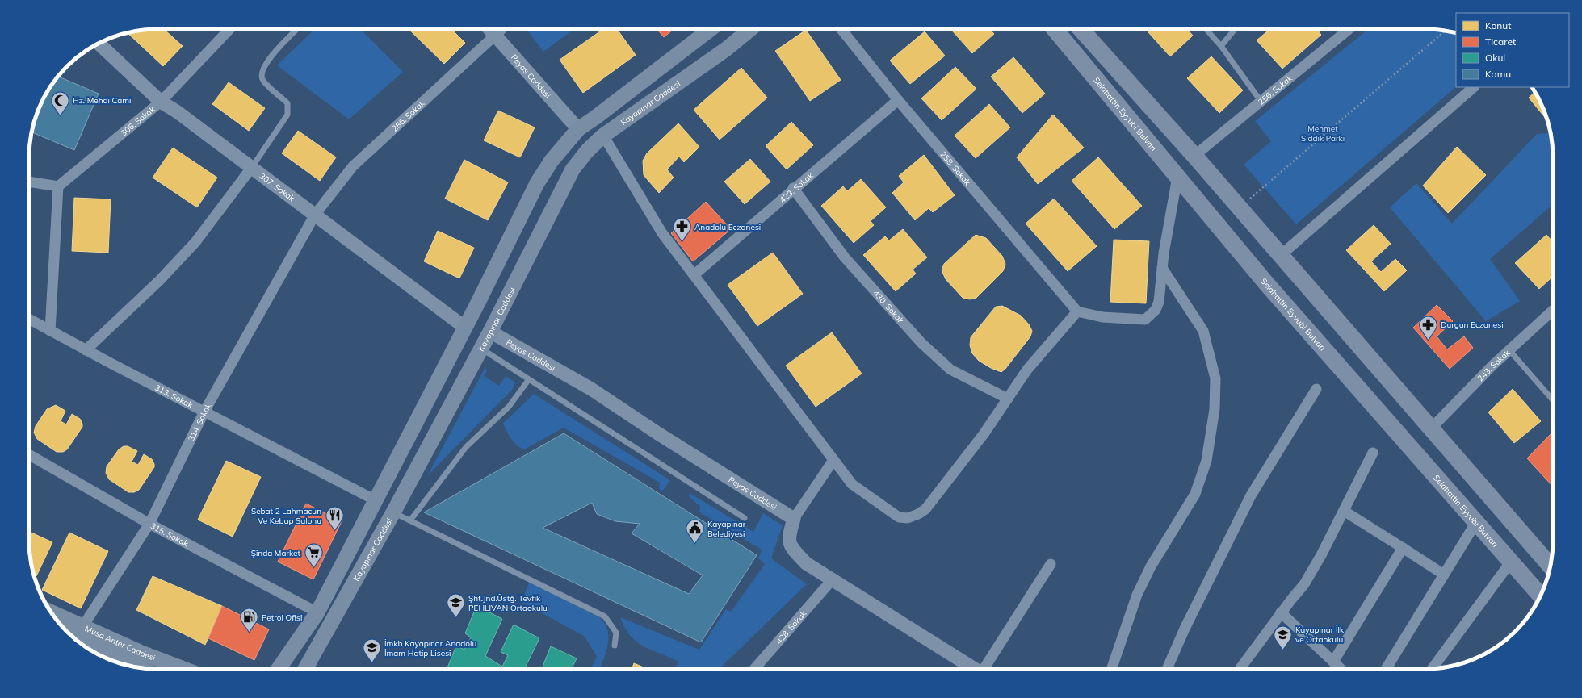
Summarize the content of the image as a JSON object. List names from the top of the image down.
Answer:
{
  "streets": {
    "main road": ["Kayapınar Caddesi", "Selahattin Eyyubi Bulvarı", "Musa Anter Caddesi"],
    "street": [
      "Peyas Caddesi",
      "256. Sokak",
      "286. Sokak",
      "306. Sokak",
      "258. Sokak",
      "307. Sokak",
      "429. Sokak",
      "430. Sokak",
      "243. Sokak",
      "313. Sokak",
      "314. Sokak",
      "315. Sokak",
      "428. Sokak"
    ]
  },
  "crossings": [
    ["Peyas Caddesi", "Kayapınar Caddesi"],
    ["Peyas Caddesi", "286. Sokak"],
    ["286. Sokak", "307. Sokak"],
    ["286. Sokak", "314. Sokak"],
    ["306. Sokak", "307. Sokak"],
    ["258. Sokak", "429. Sokak"],
    ["307. Sokak", "314. Sokak"],
    ["429. Sokak", "430. Sokak"],
    ["313. Sokak", "314. Sokak"],
    ["314. Sokak", "315. Sokak"],
    ["314. Sokak", "Musa Anter Caddesi"]
  ],
  "parks": ["Mehmet Sıddık Parkı"],
  "places": {
    "mosque": ["Hz. Mehdi Cami"],
    "pharmacy": ["Anadolu Eczanesi", "Durgun Eczanesi"],
    "restaurant": ["Sebat 2 Lahmacun Ve Kebap Salonu"],
    "public building": ["Kayapınar Belediyesi"],
    "supermarket": ["Şinda Market"],
    "school or university": ["Şht.Jnd.Üstğ. Tevfik PEHLİVAN Ortaokulu", "Kayapınar İlk ve Ortaokulu", "İmkb Kayapınar Anadolu İmam Hatip Lisesi"],
    "fuel station": ["Petrol Ofisi"]
  },
  "legend": [
    "Konut",
    "Ticaret",
    "Okul",
    "Kamu"
  ]
}
